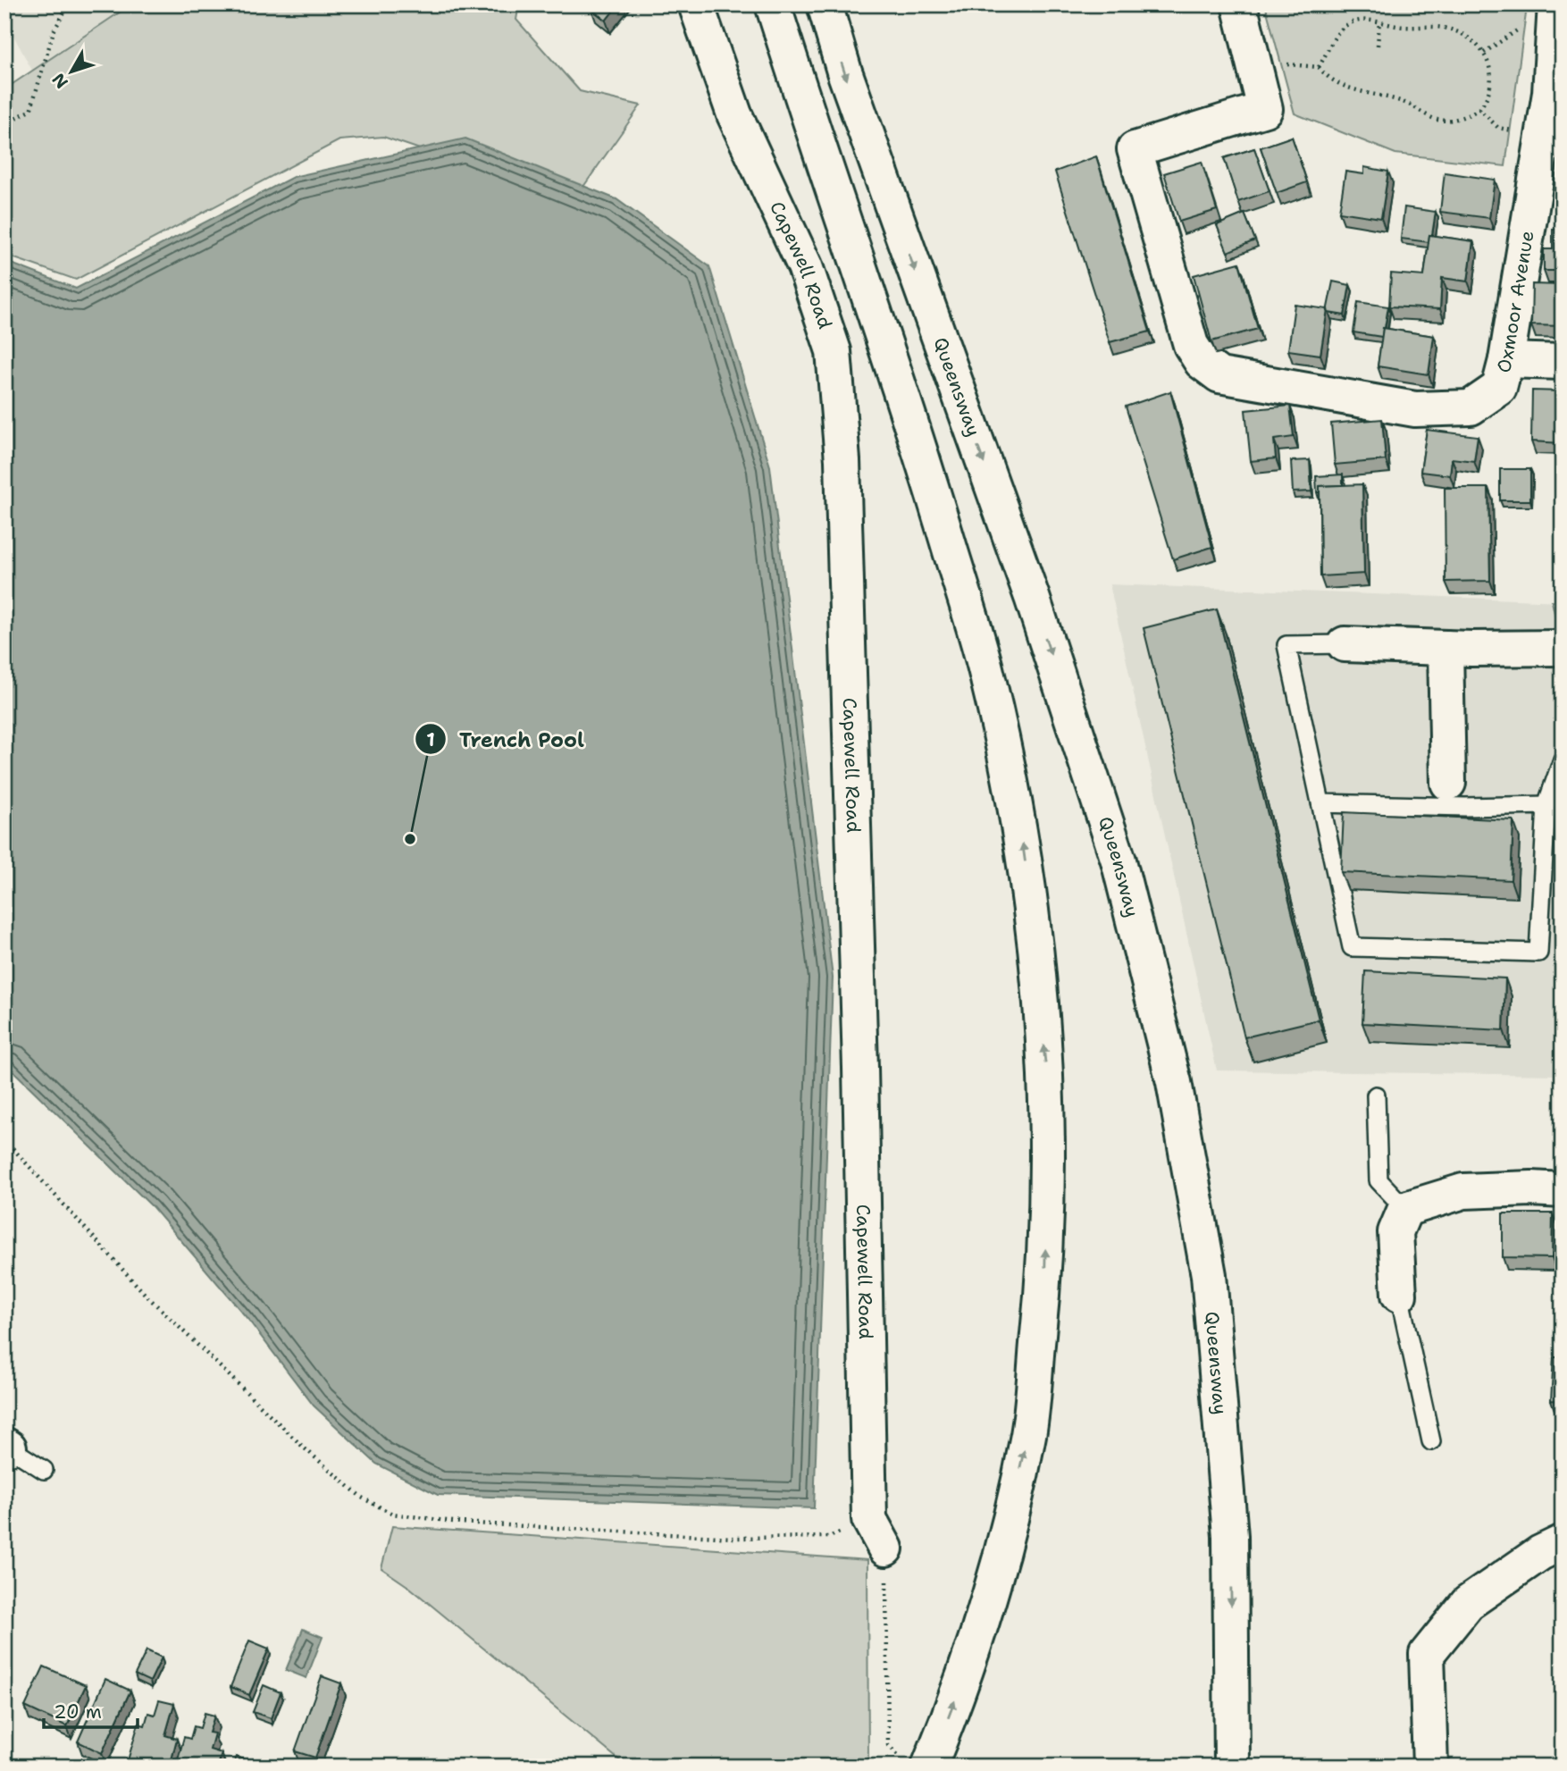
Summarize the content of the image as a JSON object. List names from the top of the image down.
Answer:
{
  "streets": {
    "main road": ["Capewell Road", "Oxmoor Avenue", "Queensway"]
  },
  "places": ["Trench Pool"],
  "scale_bar": "20 m",
  "north": "bottom left"
}
